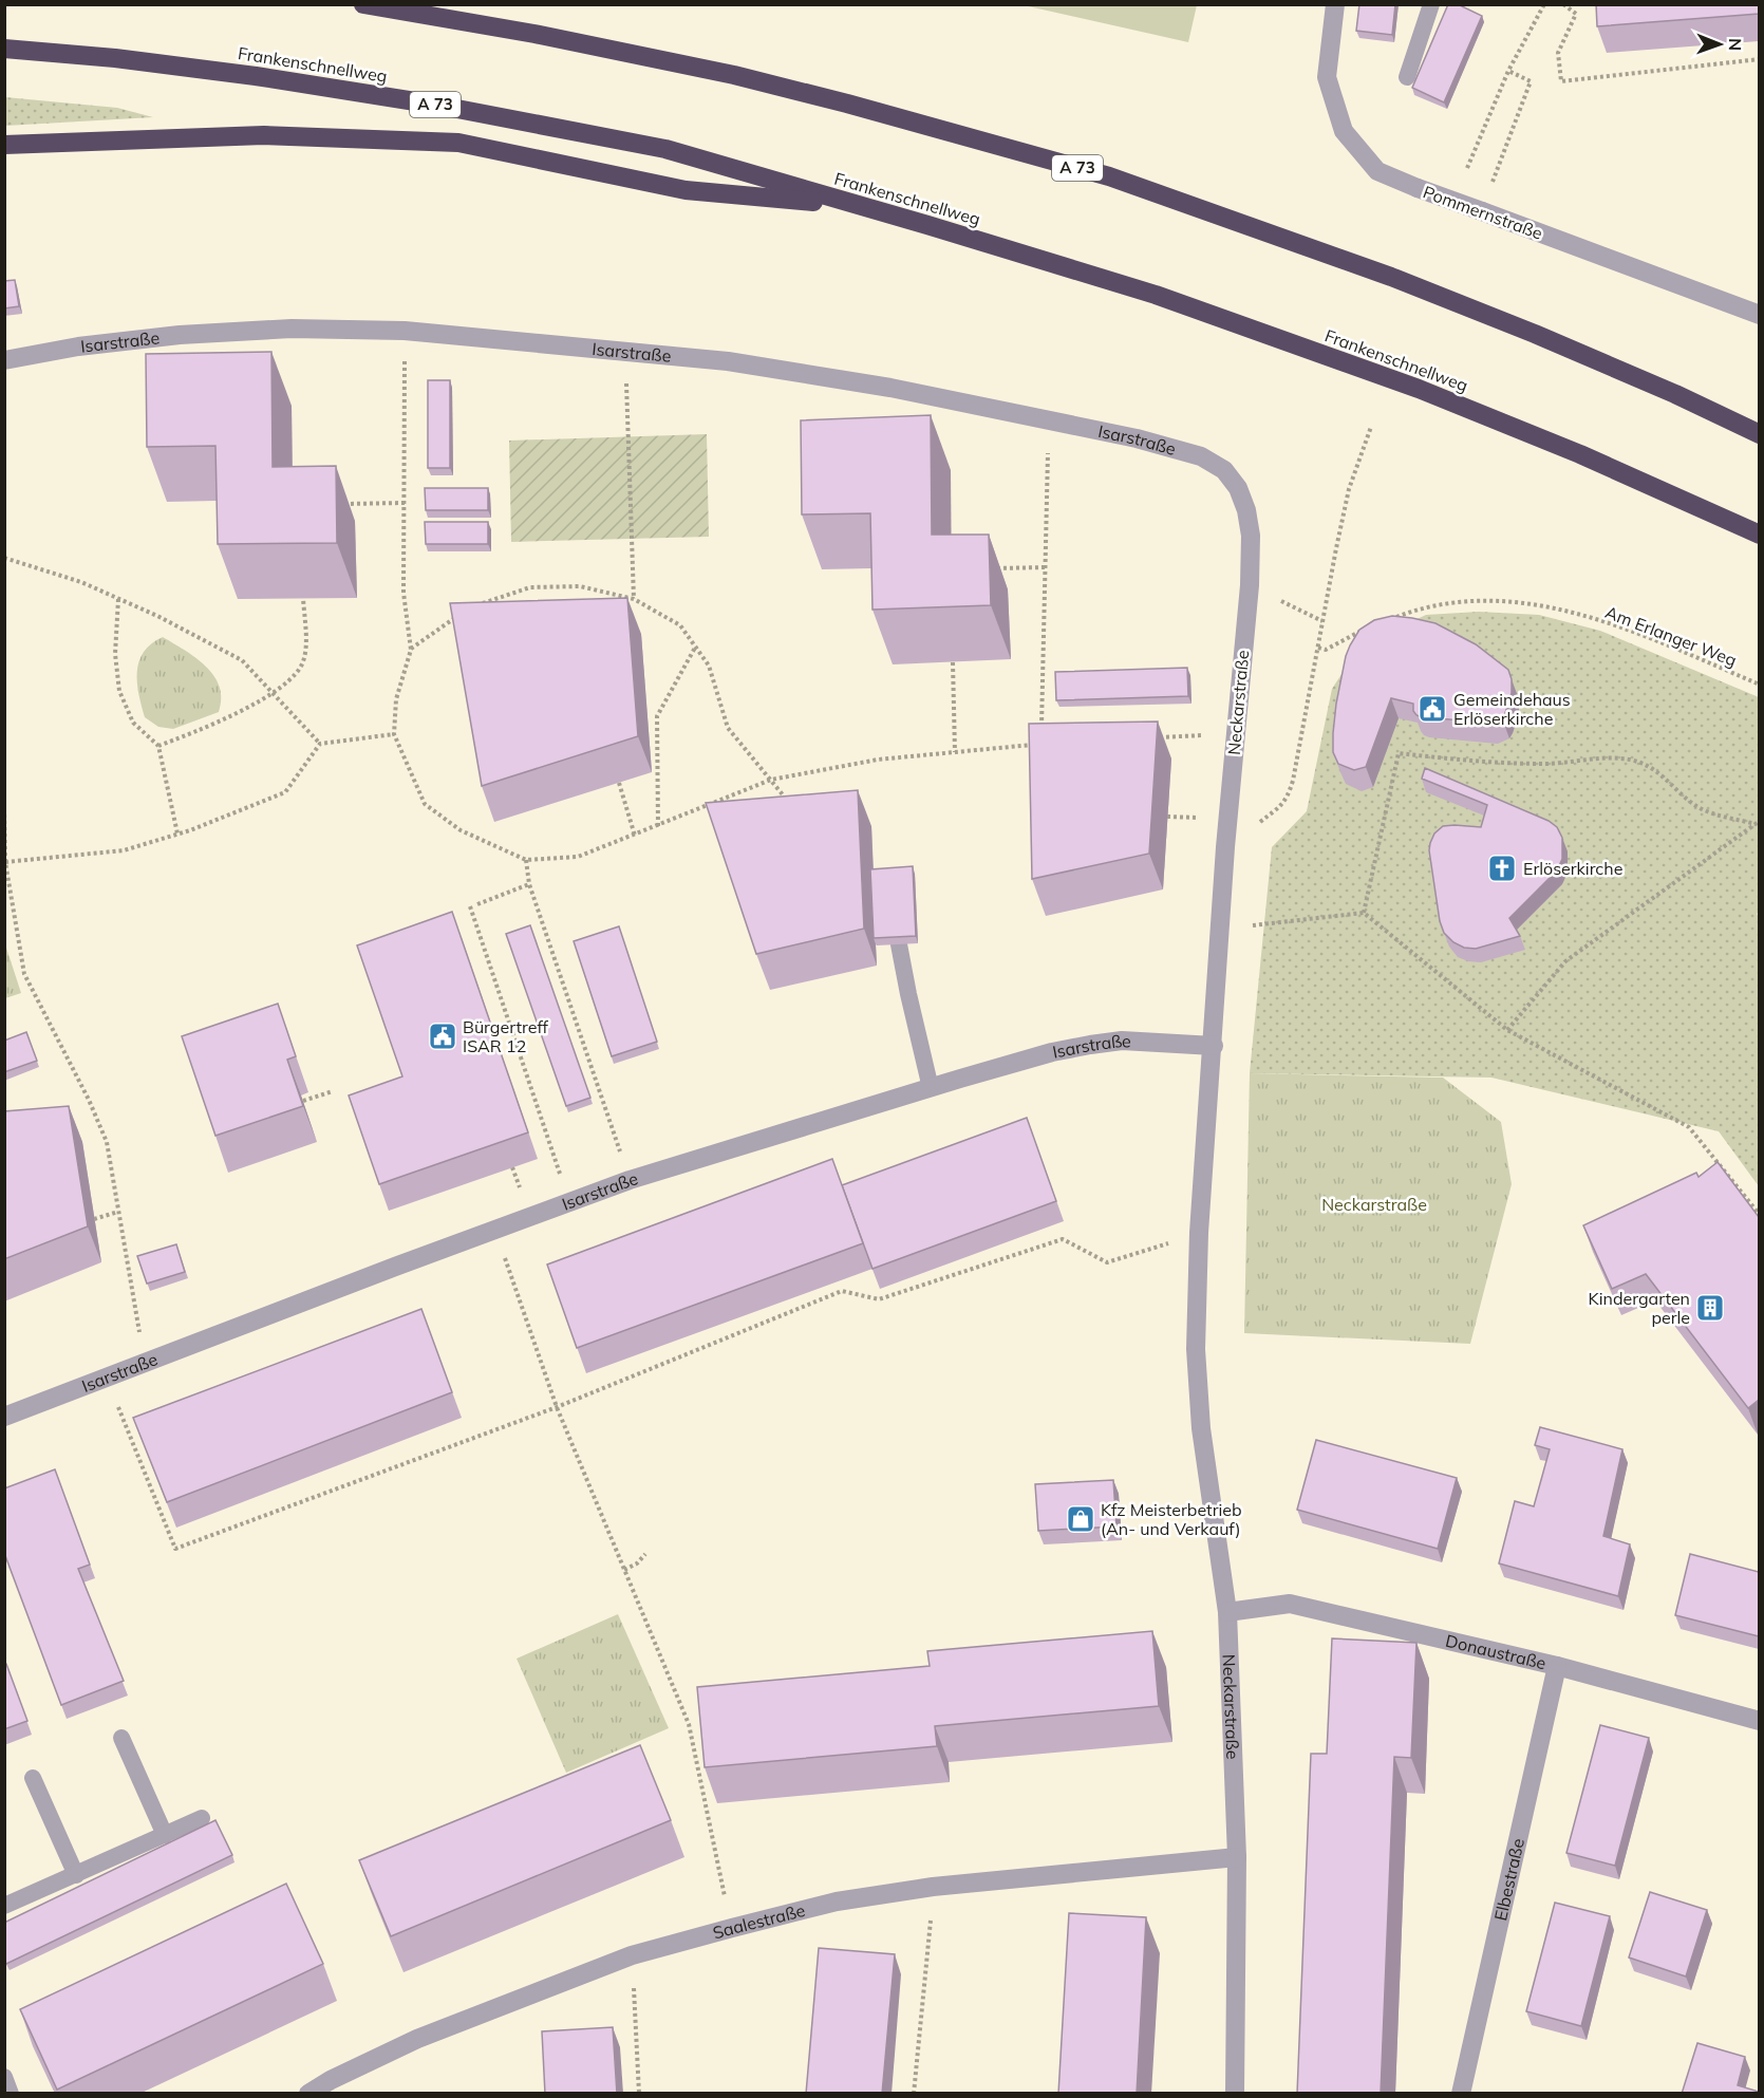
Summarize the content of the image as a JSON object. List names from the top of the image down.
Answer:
{
  "streets": {
    "highway": ["Frankenschnellweg", "A 73"],
    "street": [
      "Pommernstraße",
      "Isarstraße",
      "Neckarstraße",
      "Donaustraße",
      "Elbestraße",
      "Saalestraße"
    ],
    "path": ["Am Erlanger Weg"]
  },
  "crossings": [
    ["Isarstraße", "Neckarstraße"],
    ["Neckarstraße", "Donaustraße"],
    ["Neckarstraße", "Saalestraße"],
    ["Donaustraße", "Elbestraße"]
  ],
  "parks": ["Neckarstraße"],
  "places": {
    "public building": ["Gemeindehaus Erlöserkirche", "Bürgertreff ISAR 12"],
    "church": ["Erlöserkirche"],
    "building": ["Kindergarten perle"],
    "shop": ["Kfz Meisterbetrieb (An- und Verkauf)"]
  },
  "north": "right"
}
